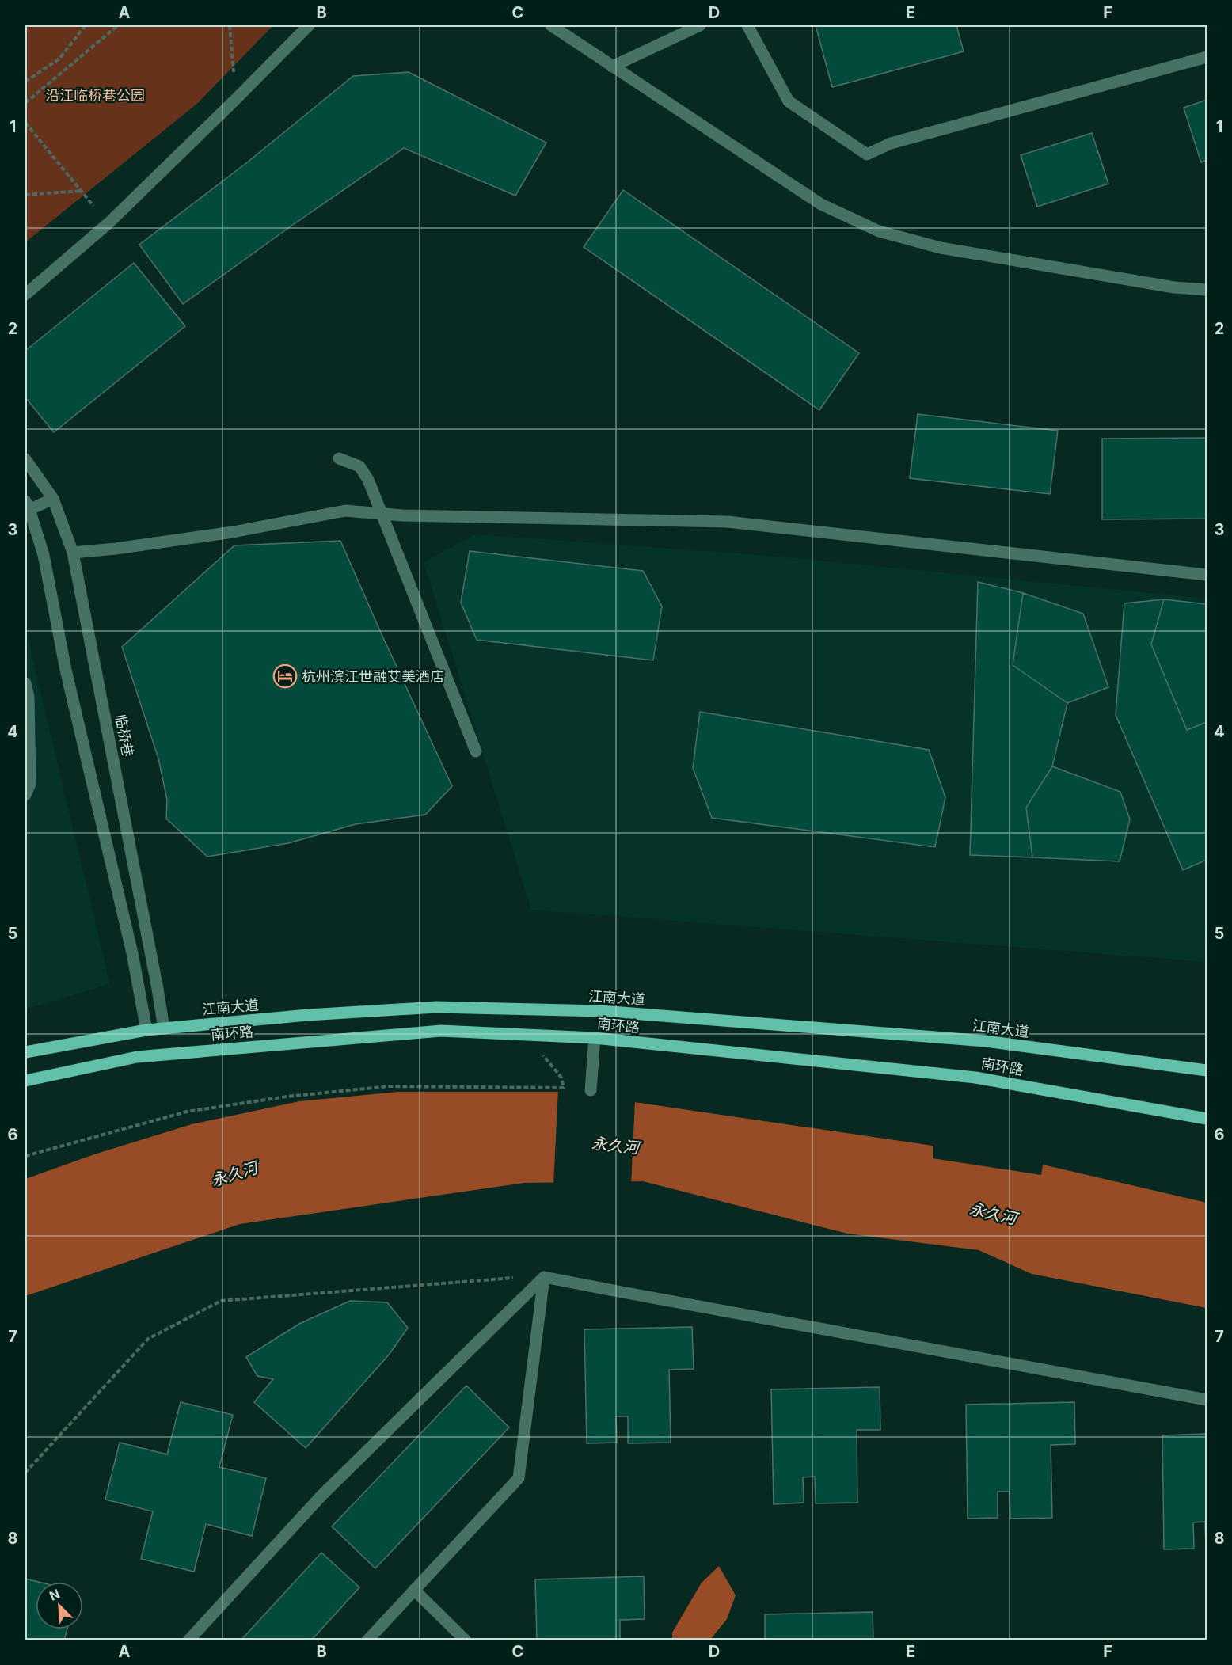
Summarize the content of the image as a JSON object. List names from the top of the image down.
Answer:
{
  "streets": {
    "main road": ["江南大道", "南环路"],
    "street": ["临桥巷"]
  },
  "crossings": [
    ["临桥巷", "江南大道"]
  ],
  "water": ["永久河"],
  "parks": ["沿江临桥巷公园"],
  "places": {
    "hotel": ["杭州滨江世融艾美酒店"]
  },
  "north": "top left",
  "grid": {
    "columns": [
      "A",
      "B",
      "C",
      "D",
      "E",
      "F"
    ],
    "rows": [
      "1",
      "2",
      "3",
      "4",
      "5",
      "6",
      "7",
      "8"
    ]
  }
}
